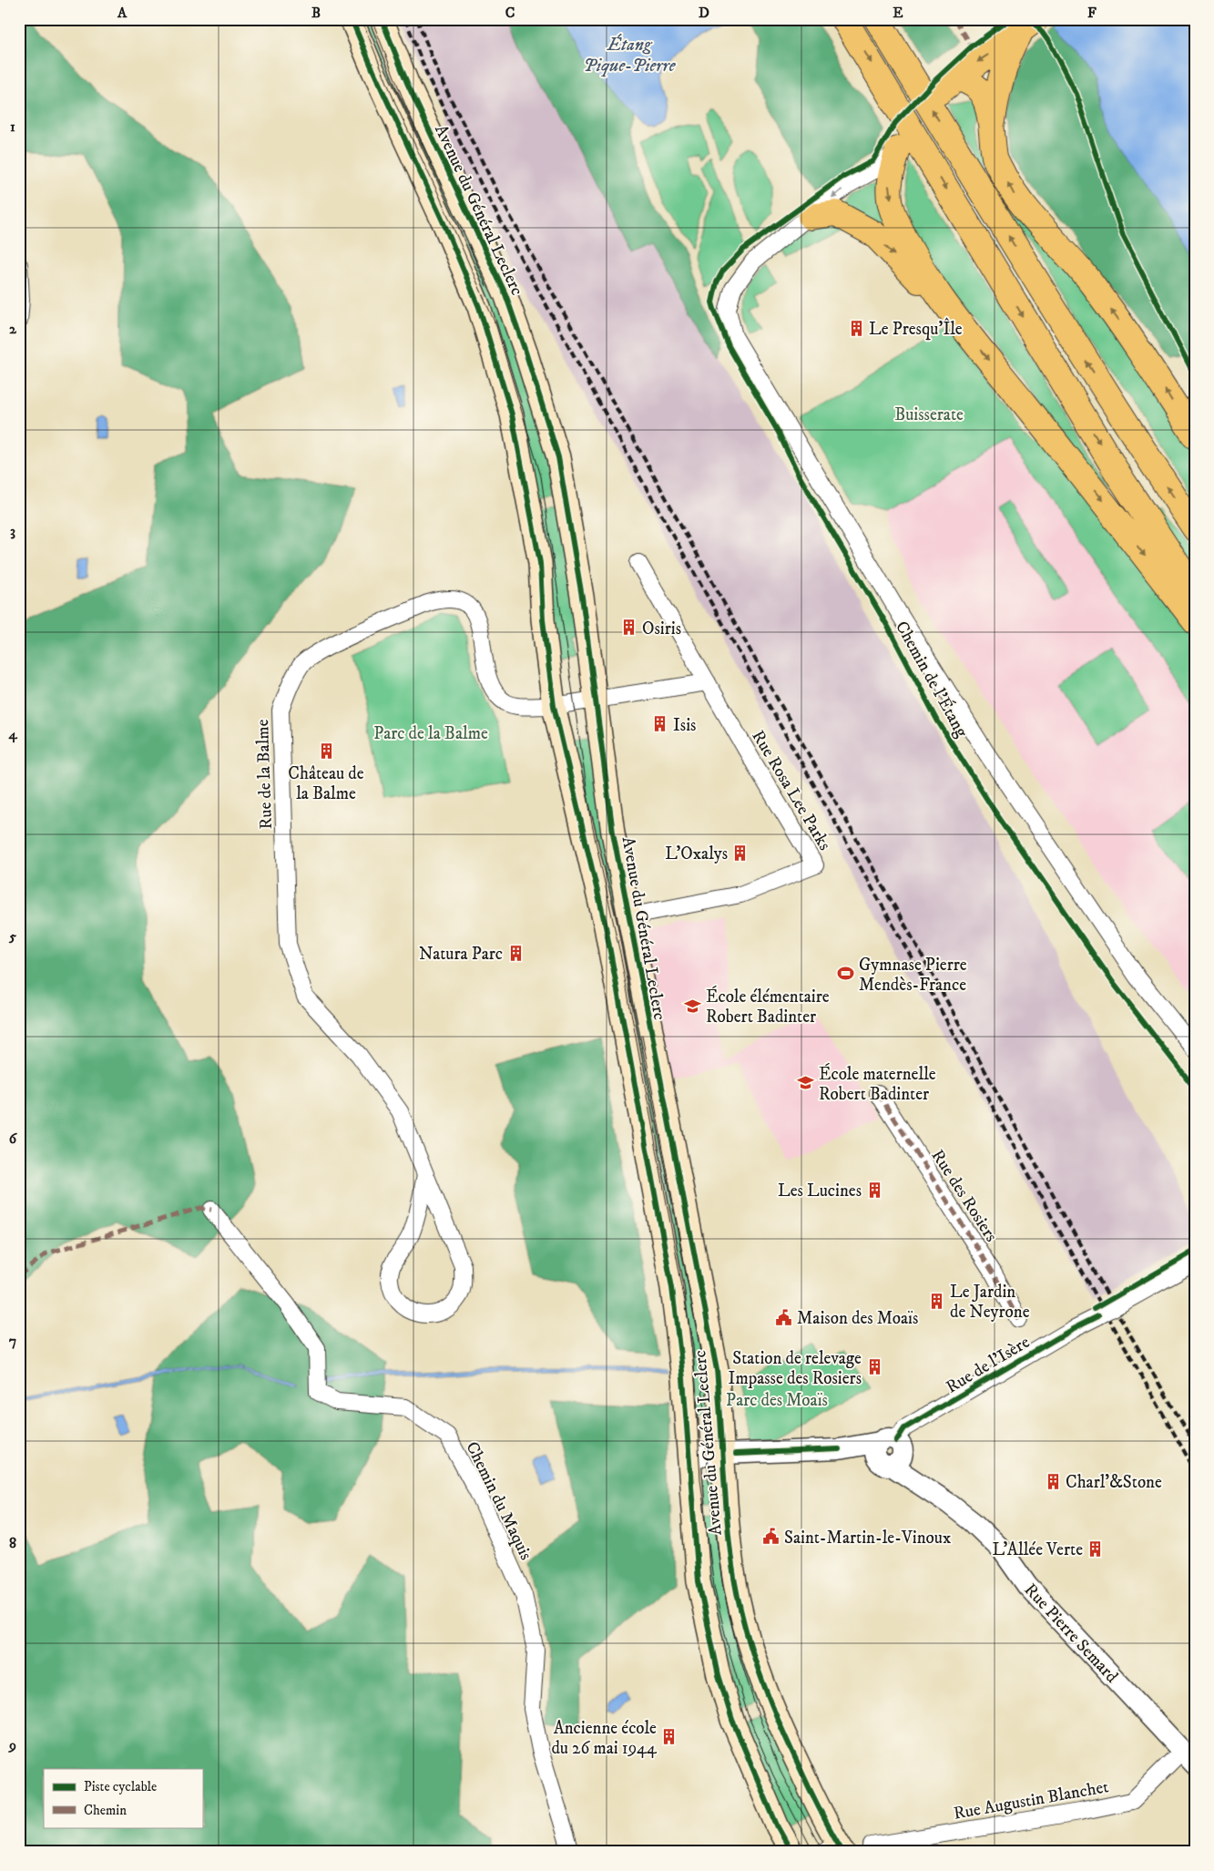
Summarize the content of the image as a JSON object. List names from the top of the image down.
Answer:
{
  "streets": {
    "main road": ["Avenue du Général Leclerc"],
    "street": [
      "Chemin de l'Étang",
      "Rue de la Balme",
      "Rue Rosa Lee Parks",
      "Rue des Rosiers",
      "Rue de l'Isère",
      "Chemin du Maquis",
      "Rue Pierre Semard",
      "Rue Augustin Blanchet"
    ]
  },
  "crossings": [
    ["Avenue du Général Leclerc", "Rue de la Balme"],
    ["Avenue du Général Leclerc", "Rue Rosa Lee Parks"],
    ["Rue de l'Isère", "Rue Pierre Semard"],
    ["Rue Pierre Semard", "Rue Augustin Blanchet"]
  ],
  "water": ["Étang Pique-Pierre"],
  "parks": ["Buisserate", "Parc de la Balme", "Parc des Moaïs"],
  "places": {
    "building": [
      "Le Presqu'Île",
      "Osiris",
      "Isis",
      "Château de la Balme",
      "L'Oxalys",
      "Natura Parc",
      "Les Lucines",
      "Le Jardin de Neyrone",
      "Station de relevage Impasse des Rosiers",
      "Charl’&Stone",
      "L'Allée Verte",
      "Ancienne école du 26 mai 1944"
    ],
    "sports": ["Gymnase Pierre Mendès-France"],
    "school or university": ["École élémentaire Robert Badinter", "École maternelle Robert Badinter"],
    "public building": ["Maison des Moaïs", "Saint-Martin-le-Vinoux"]
  },
  "legend": ["Piste cyclable", "Chemin"],
  "grid": {
    "columns": [
      "A",
      "B",
      "C",
      "D",
      "E",
      "F"
    ],
    "rows": [
      "1",
      "2",
      "3",
      "4",
      "5",
      "6",
      "7",
      "8",
      "9"
    ]
  }
}
